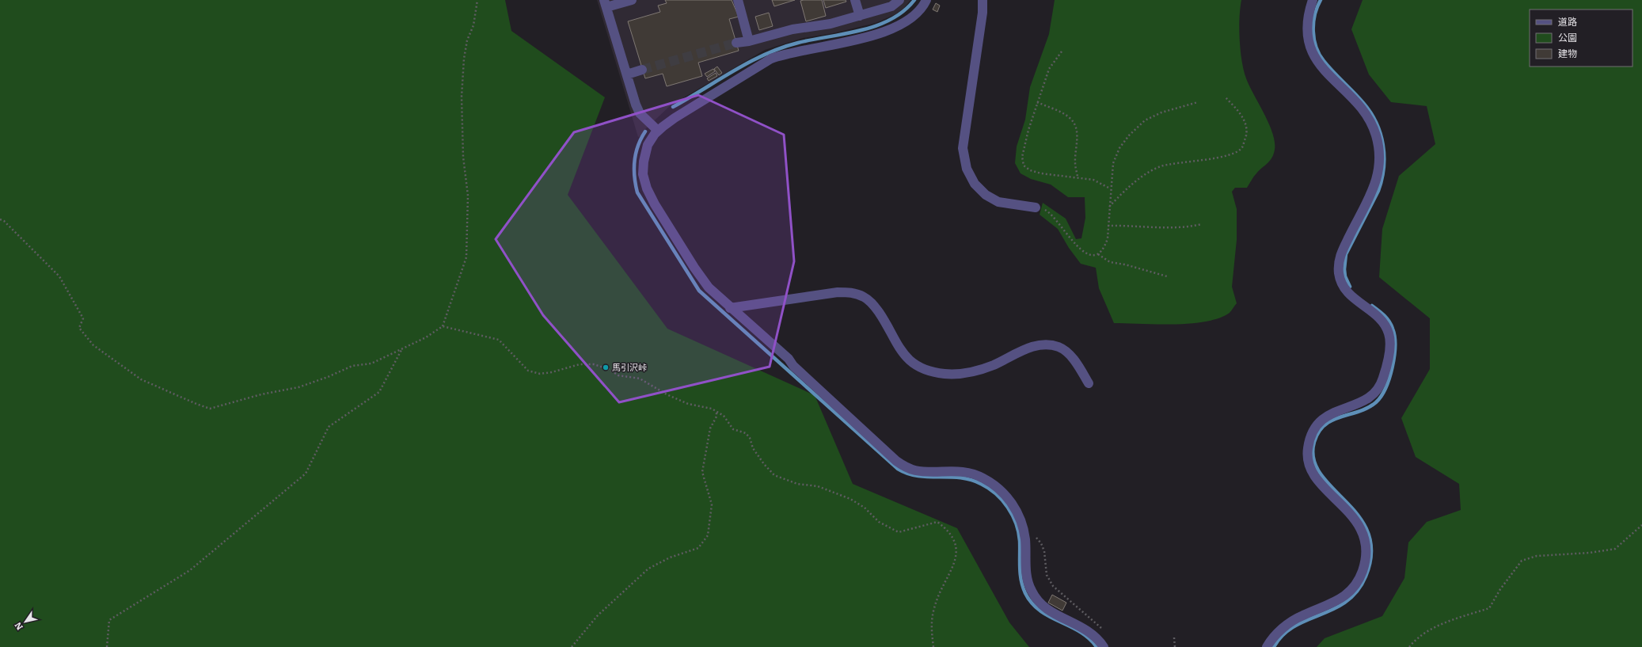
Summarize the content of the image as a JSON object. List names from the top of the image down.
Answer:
{
  "places": ["馬引沢峠"],
  "legend": ["道路", "公園", "建物"],
  "north": "bottom left"
}
